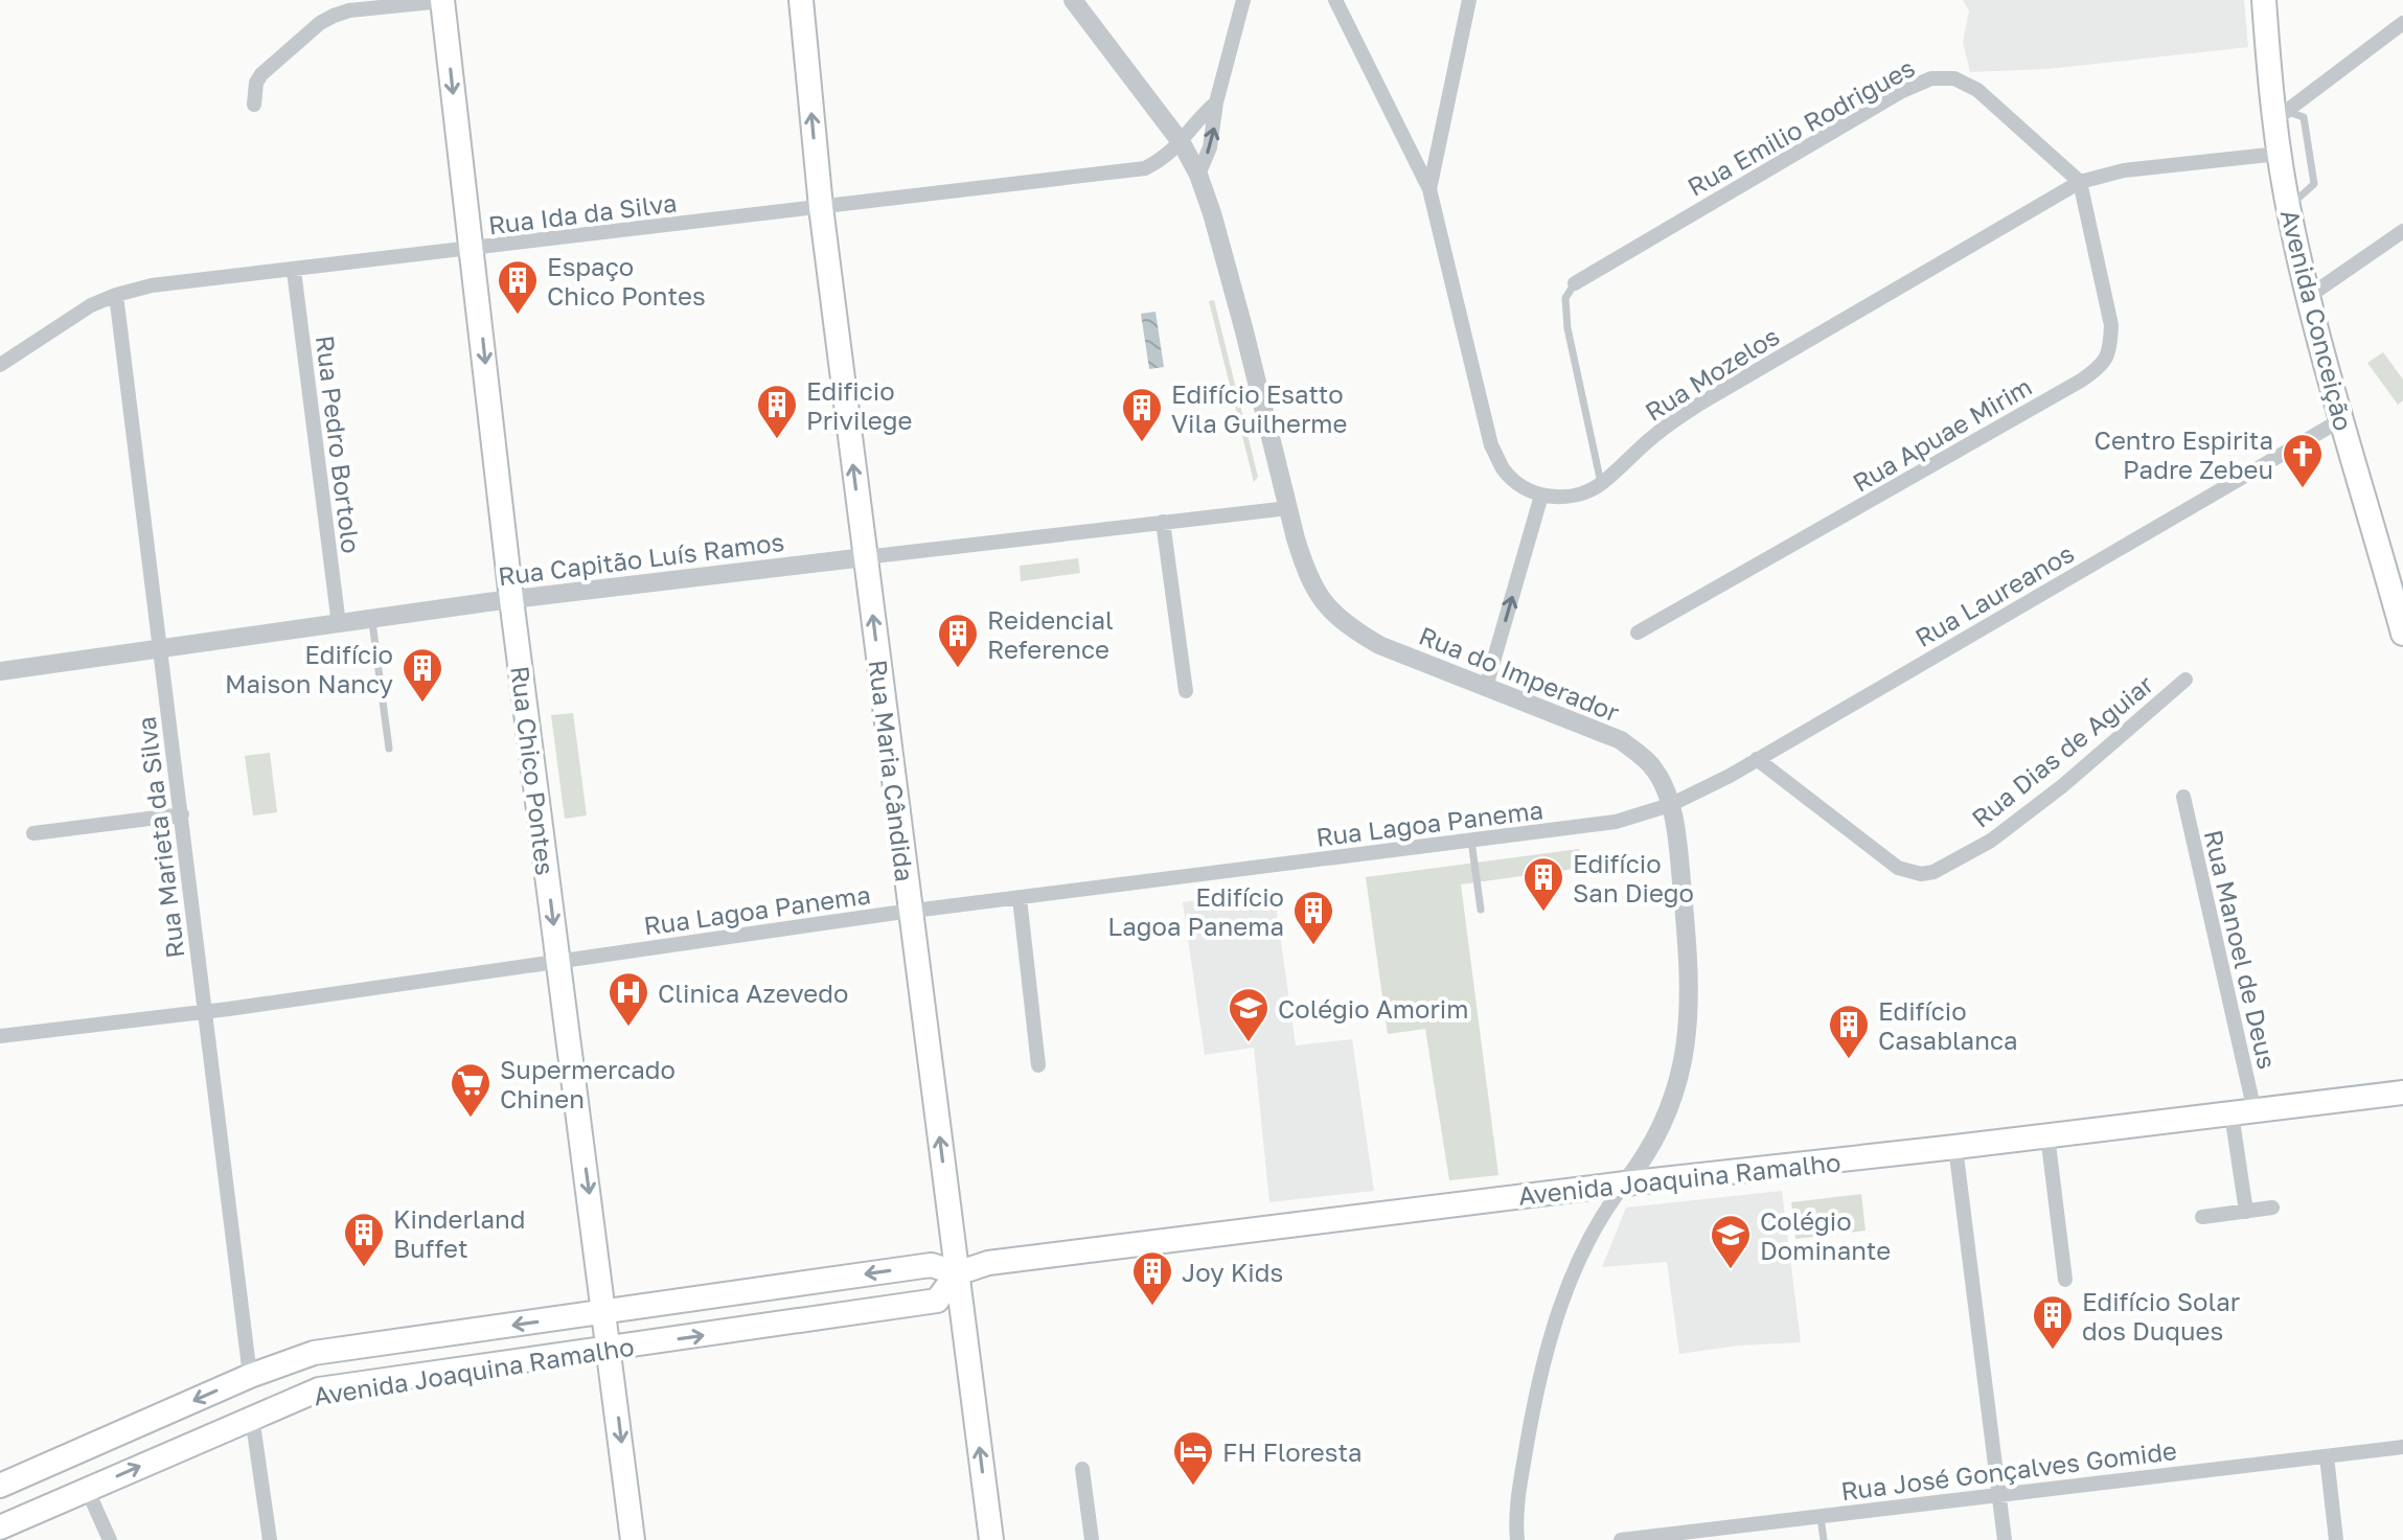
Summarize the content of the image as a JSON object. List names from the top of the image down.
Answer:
{
  "streets": {
    "main road": [
      "Avenida Conceição",
      "Rua Chico Pontes",
      "Rua Maria Cândida",
      "Avenida Joaquina Ramalho"
    ],
    "street": [
      "Rua Emilio Rodrigues",
      "Rua Ida da Silva",
      "Rua Mozelos",
      "Rua Apuae Mirim",
      "Rua Pedro Bortolo",
      "Rua Capitão Luís Ramos",
      "Rua Laureanos",
      "Rua do Imperador",
      "Rua Dias de Aguiar",
      "Rua Lagoa Panema",
      "Rua Marieta da Silva",
      "Rua Manoel de Deus",
      "Rua José Gonçalves Gomide"
    ]
  },
  "crossings": [
    ["Rua Emilio Rodrigues", "Rua Mozelos"],
    ["Rua Emilio Rodrigues", "Rua Apuae Mirim"],
    ["Rua Ida da Silva", "Rua Pedro Bortolo"],
    ["Rua Ida da Silva", "Rua do Imperador"],
    ["Rua Ida da Silva", "Rua Chico Pontes"],
    ["Rua Ida da Silva", "Rua Maria Cândida"],
    ["Rua Ida da Silva", "Rua Marieta da Silva"],
    ["Avenida Conceição", "Rua Mozelos"],
    ["Avenida Conceição", "Rua Laureanos"],
    ["Rua Mozelos", "Rua Apuae Mirim"],
    ["Rua Pedro Bortolo", "Rua Capitão Luís Ramos"],
    ["Rua Capitão Luís Ramos", "Rua do Imperador"],
    ["Rua Capitão Luís Ramos", "Rua Chico Pontes"],
    ["Rua Capitão Luís Ramos", "Rua Maria Cândida"],
    ["Rua Capitão Luís Ramos", "Rua Marieta da Silva"],
    ["Rua Laureanos", "Rua do Imperador"],
    ["Rua Laureanos", "Rua Dias de Aguiar"],
    ["Rua Laureanos", "Rua Lagoa Panema"],
    ["Rua do Imperador", "Rua Lagoa Panema"],
    ["Rua do Imperador", "Avenida Joaquina Ramalho"],
    ["Rua Chico Pontes", "Rua Lagoa Panema"],
    ["Rua Chico Pontes", "Avenida Joaquina Ramalho"],
    ["Rua Maria Cândida", "Rua Lagoa Panema"],
    ["Rua Maria Cândida", "Avenida Joaquina Ramalho"],
    ["Rua Lagoa Panema", "Rua Marieta da Silva"],
    ["Rua Marieta da Silva", "Avenida Joaquina Ramalho"],
    ["Rua Manoel de Deus", "Avenida Joaquina Ramalho"]
  ],
  "one_way": ["Rua Chico Pontes", "Rua Maria Cândida"],
  "places": {
    "building": [
      "Espaço Chico Pontes",
      "Edificio Privilege",
      "Edifício Esatto Vila Guilherme",
      "Reidencial Reference",
      "Edifício Maison Nancy",
      "Edifício San Diego",
      "Edifício Lagoa Panema",
      "Edifício Casablanca",
      "Kinderland Buffet",
      "Joy Kids",
      "Edifício Solar dos Duques"
    ],
    "church": ["Centro Espirita Padre Zebeu"],
    "hospital": ["Clinica Azevedo"],
    "school or university": ["Colégio Amorim", "Colégio Dominante"],
    "supermarket": ["Supermercado Chinen"],
    "hotel": ["FH Floresta"]
  }
}
